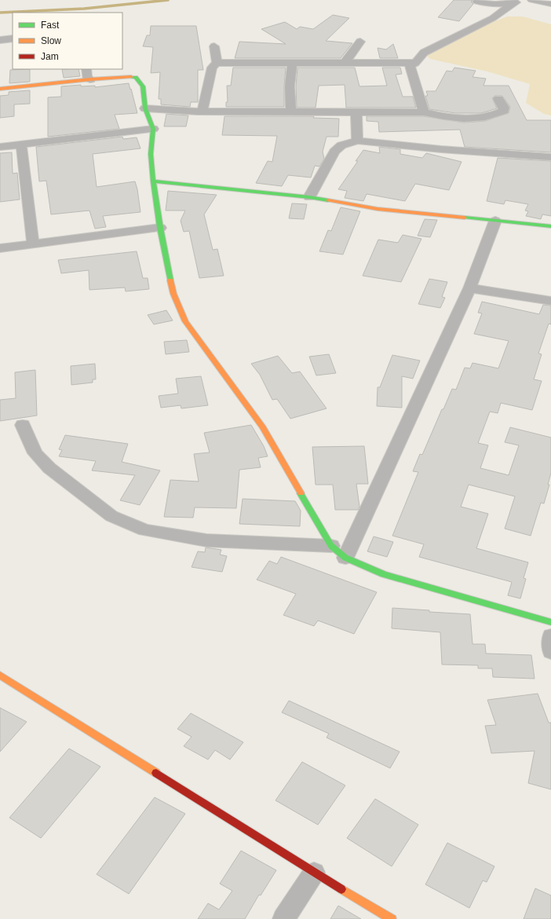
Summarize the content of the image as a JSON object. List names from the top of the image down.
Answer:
{
  "legend": ["Fast", "Slow", "Jam"]
}
